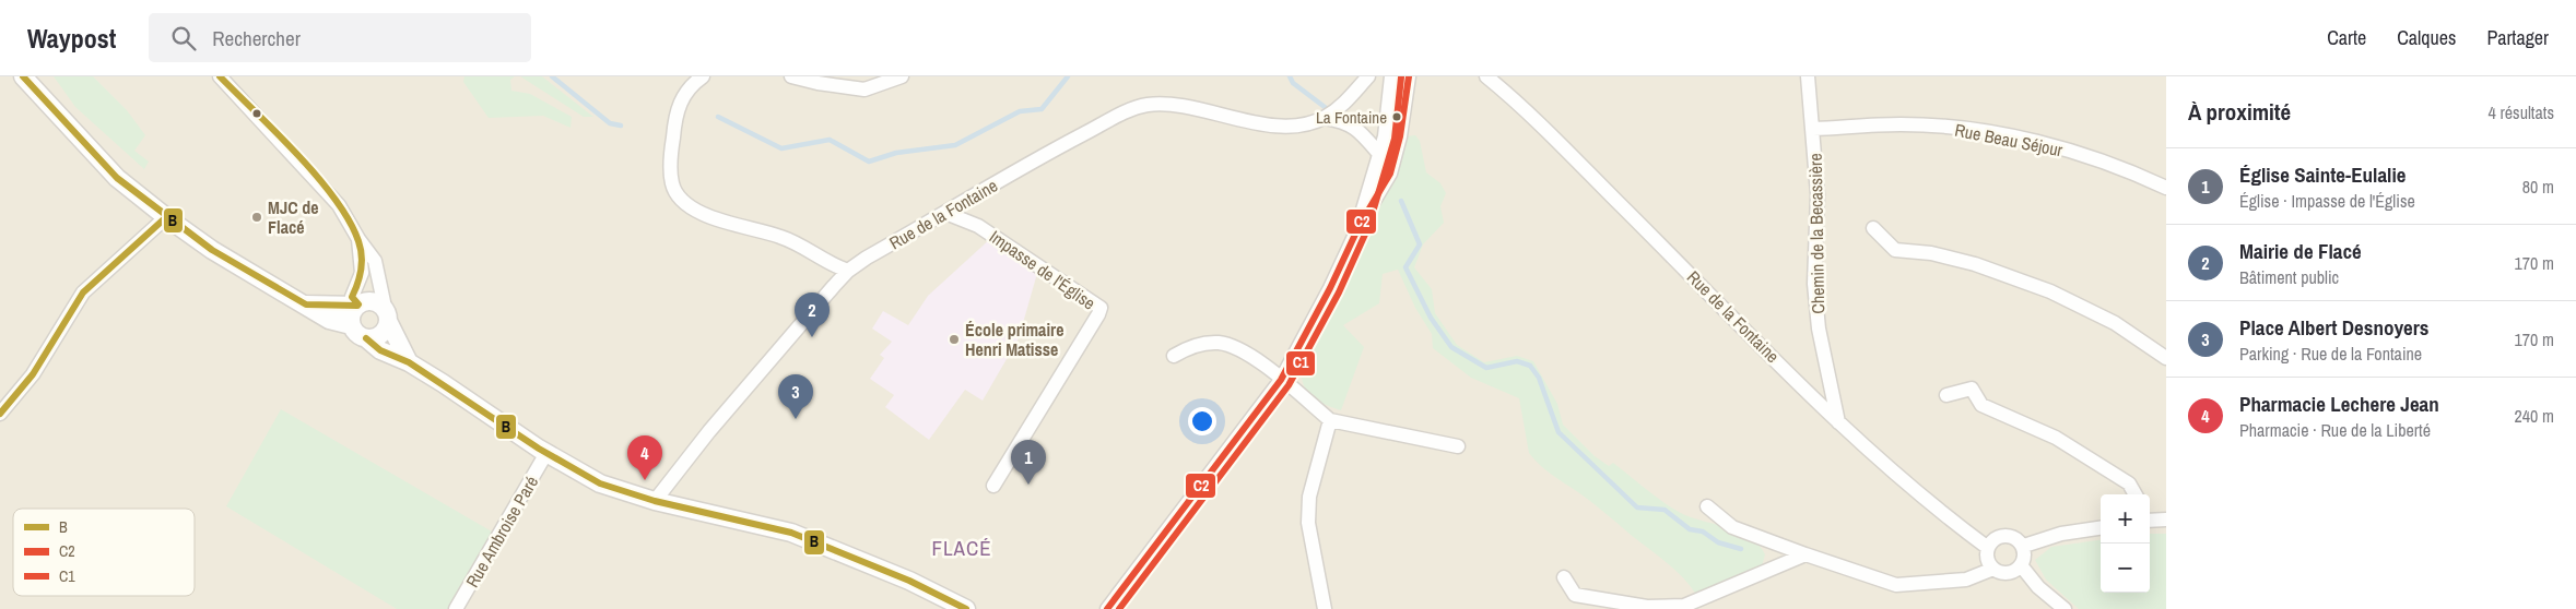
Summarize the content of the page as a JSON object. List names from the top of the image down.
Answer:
{
  "streets": {
    "street": [
      "Rue Beau Séjour",
      "Rue de la Fontaine",
      "Chemin de la Becassière",
      "Impasse de l'Église",
      "Rue Ambroise Paré"
    ]
  },
  "crossings": [
    ["Rue Beau Séjour", "Chemin de la Becassière"],
    ["Rue de la Fontaine", "Chemin de la Becassière"],
    ["Rue de la Fontaine", "Impasse de l'Église"]
  ],
  "districts": ["FLACÉ"],
  "places": ["La Fontaine", "MJC de Flacé", "École primaire Henri Matisse"],
  "lines": ["transit line B", "transit line C2", "transit line C1"],
  "legend": ["B", "C2", "C1"],
  "page": {
    "header": "Waypost",
    "search": "Rechercher",
    "nav": ["Carte", "Calques", "Partager"],
    "heading": ["À proximité", "4 résultats"],
    "list": [
      {
        "mark": "1",
        "name": "Église Sainte-Eulalie",
        "note": "Église · Impasse de l'Église",
        "value": "80 m"
      },
      {
        "mark": "2",
        "name": "Mairie de Flacé",
        "note": "Bâtiment public",
        "value": "170 m"
      },
      {
        "mark": "3",
        "name": "Place Albert Desnoyers",
        "note": "Parking · Rue de la Fontaine",
        "value": "170 m"
      },
      {
        "mark": "4",
        "name": "Pharmacie Lechere Jean",
        "note": "Pharmacie · Rue de la Liberté",
        "value": "240 m"
      }
    ],
    "pins": [
      "2",
      "3",
      "4",
      "1"
    ],
    "map_buttons": ["+", "−"]
  }
}
